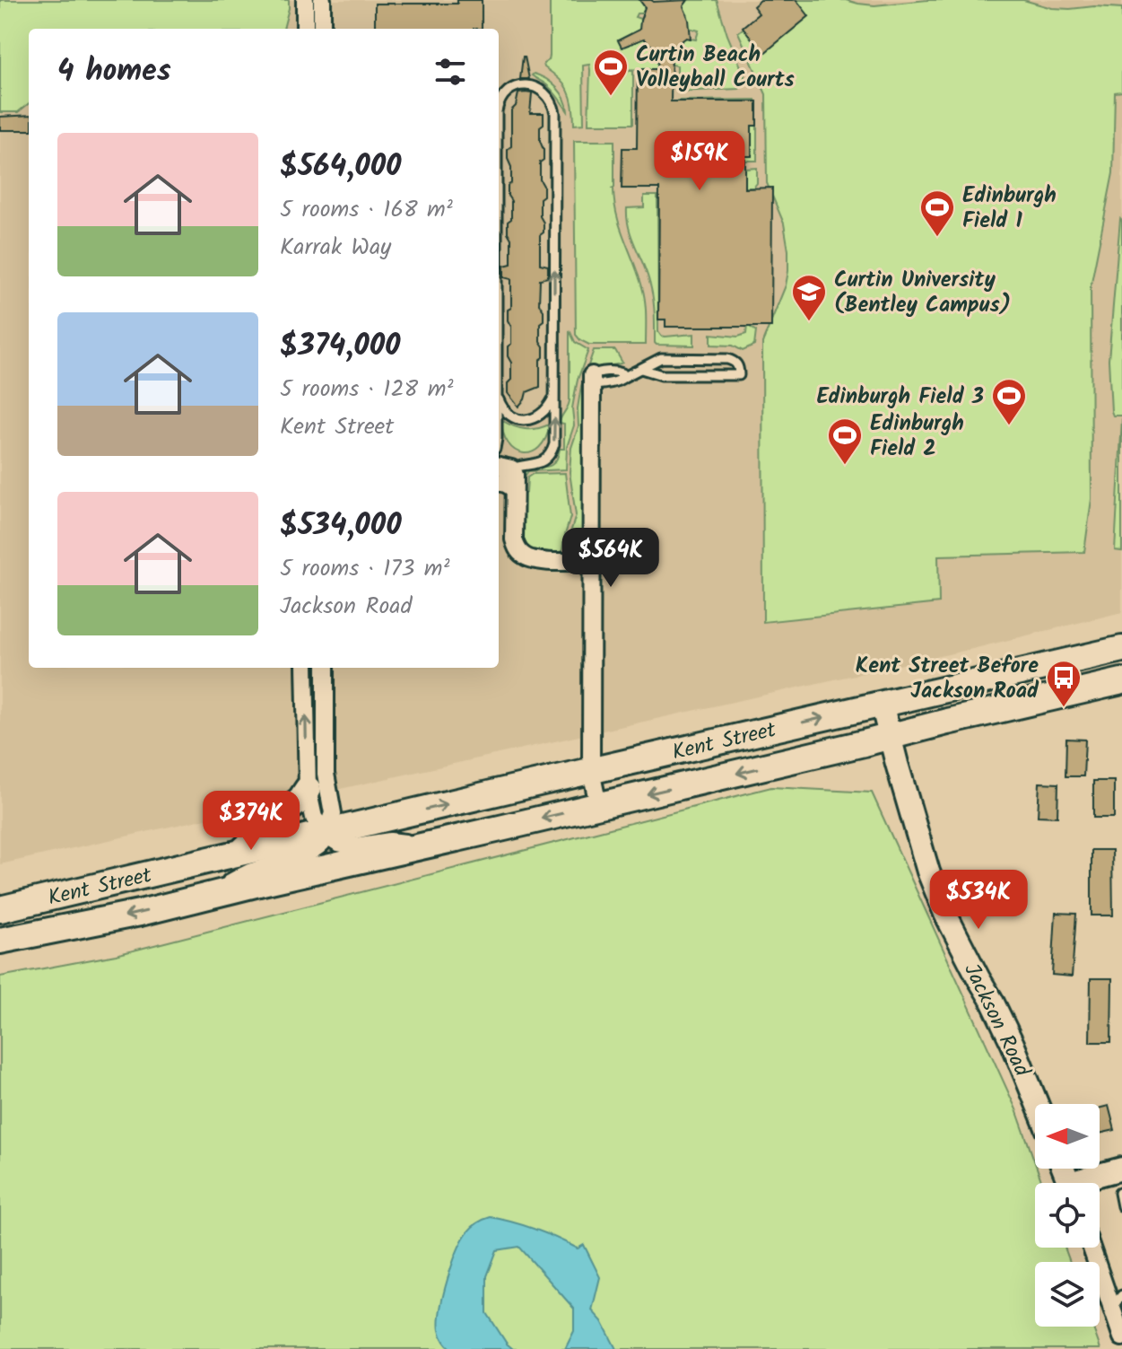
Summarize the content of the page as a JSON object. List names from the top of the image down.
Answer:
{
  "streets": {
    "main road": ["Kent Street"],
    "street": ["Jackson Road"]
  },
  "crossings": [
    ["Kent Street", "Jackson Road"]
  ],
  "places": {
    "sports": [
      "Curtin Beach Volleyball Courts",
      "Edinburgh Field 1",
      "Edinburgh Field 3",
      "Edinburgh Field 2"
    ],
    "school or university": ["Curtin University (Bentley Campus)"],
    "bus stop": ["Kent Street Before Jackson Road"]
  },
  "north": "left",
  "page": {
    "heading": "4 homes",
    "list": [
      {
        "name": "$564,000",
        "note": "5 rooms · 168 m² · Karrak Way"
      },
      {
        "name": "$374,000",
        "note": "5 rooms · 128 m² · Kent Street"
      },
      {
        "name": "$534,000",
        "note": "5 rooms · 173 m² · Jackson Road"
      }
    ],
    "price": [
      "$159K",
      "$564K",
      "$374K",
      "$534K"
    ]
  }
}
